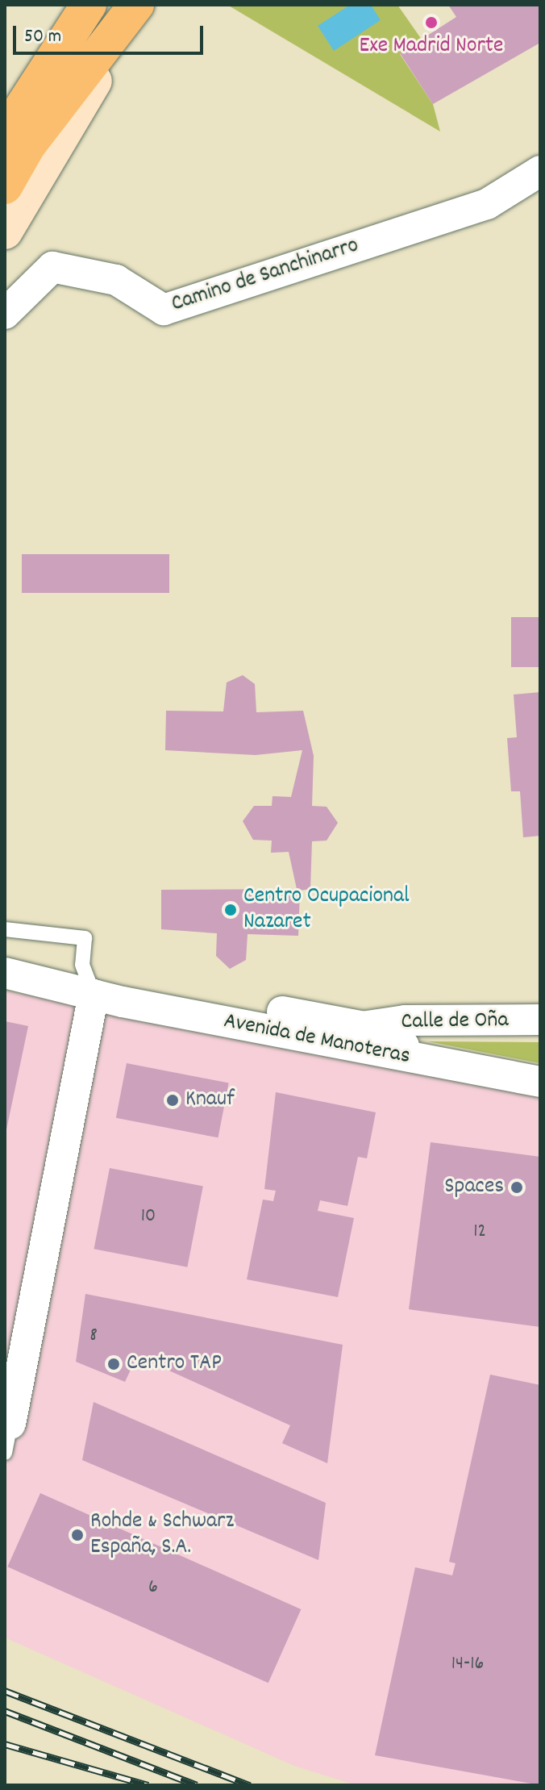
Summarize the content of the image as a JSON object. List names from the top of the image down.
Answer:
{
  "streets": {
    "street": ["Camino de Sanchinarro", "Calle de Oña", "Avenida de Manoteras"]
  },
  "crossings": [
    ["Calle de Oña", "Avenida de Manoteras"]
  ],
  "places": [
    "Exe Madrid Norte",
    "Centro Ocupacional Nazaret",
    "Knauf",
    "Spaces",
    "Centro TAP",
    "Rohde & Schwarz España, S.A."
  ],
  "house_numbers": [
    "10",
    "12",
    "8",
    "6",
    "14-16"
  ],
  "scale_bar": "50 m"
}
